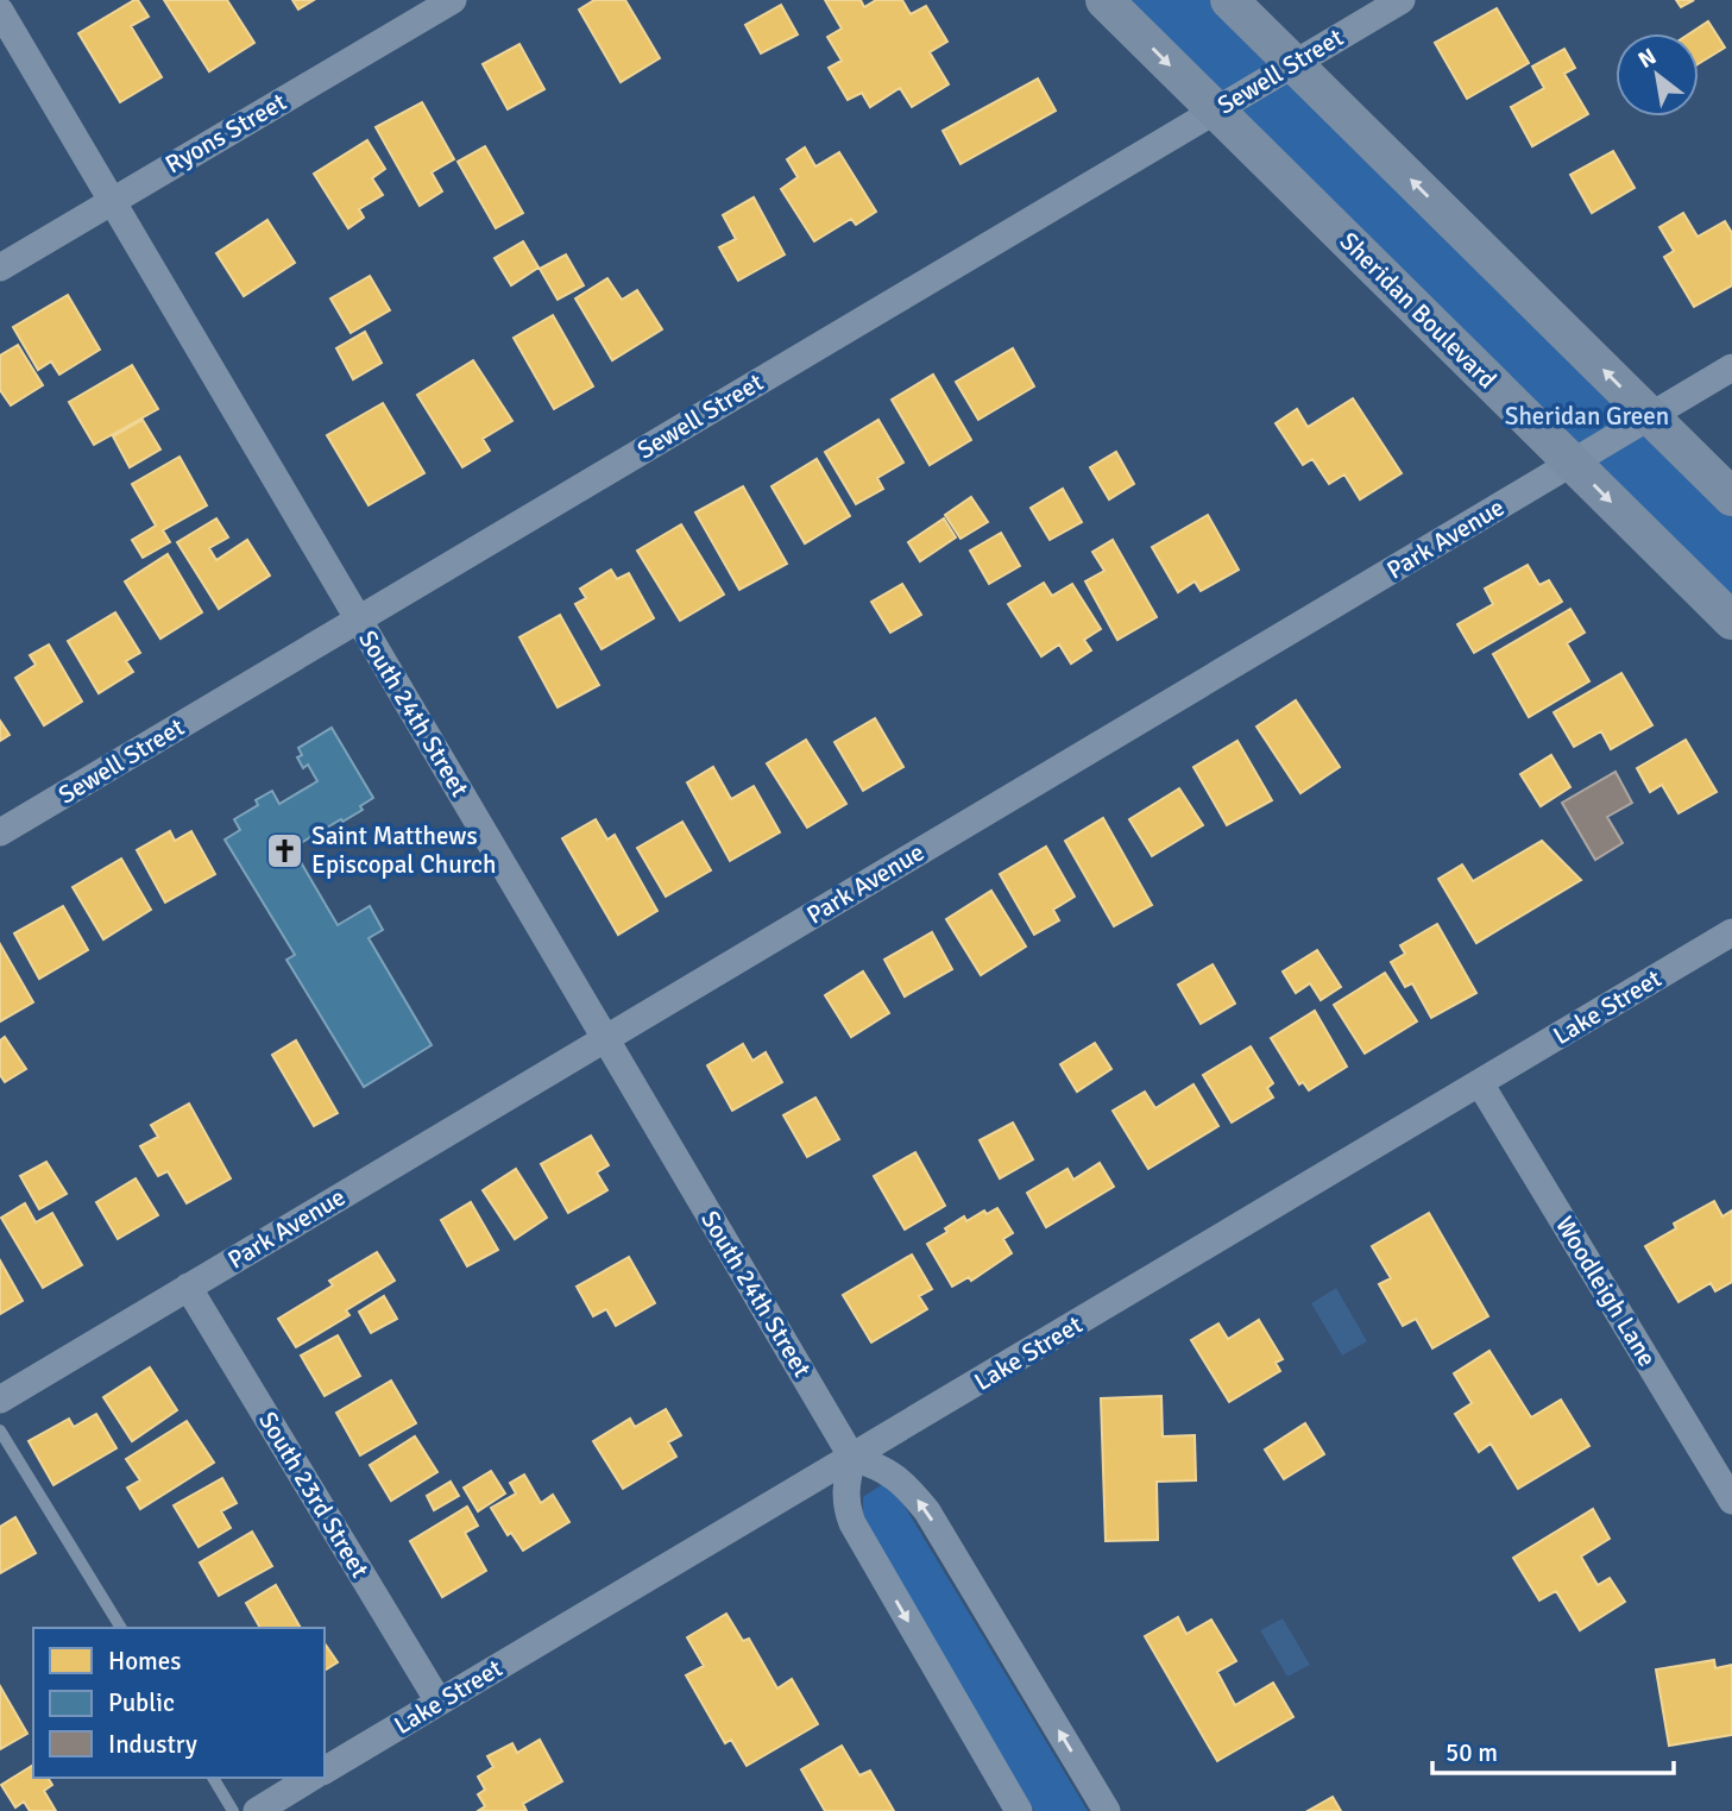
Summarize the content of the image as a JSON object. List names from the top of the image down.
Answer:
{
  "streets": {
    "main road": ["Sheridan Boulevard"],
    "street": [
      "Sewell Street",
      "Ryons Street",
      "Park Avenue",
      "South 24th Street",
      "Lake Street",
      "Woodleigh Lane",
      "South 23rd Street"
    ]
  },
  "crossings": [
    ["Sewell Street", "Sheridan Boulevard"],
    ["Sewell Street", "South 24th Street"],
    ["Ryons Street", "South 24th Street"],
    ["Sheridan Boulevard", "Park Avenue"],
    ["Park Avenue", "South 24th Street"],
    ["Park Avenue", "South 23rd Street"],
    ["South 24th Street", "Lake Street"],
    ["Lake Street", "Woodleigh Lane"],
    ["Lake Street", "South 23rd Street"]
  ],
  "parks": ["Sheridan Green"],
  "places": {
    "church": ["Saint Matthews Episcopal Church"]
  },
  "legend": ["Homes", "Public", "Industry"],
  "scale_bar": "50 m",
  "north": "top left"
}
